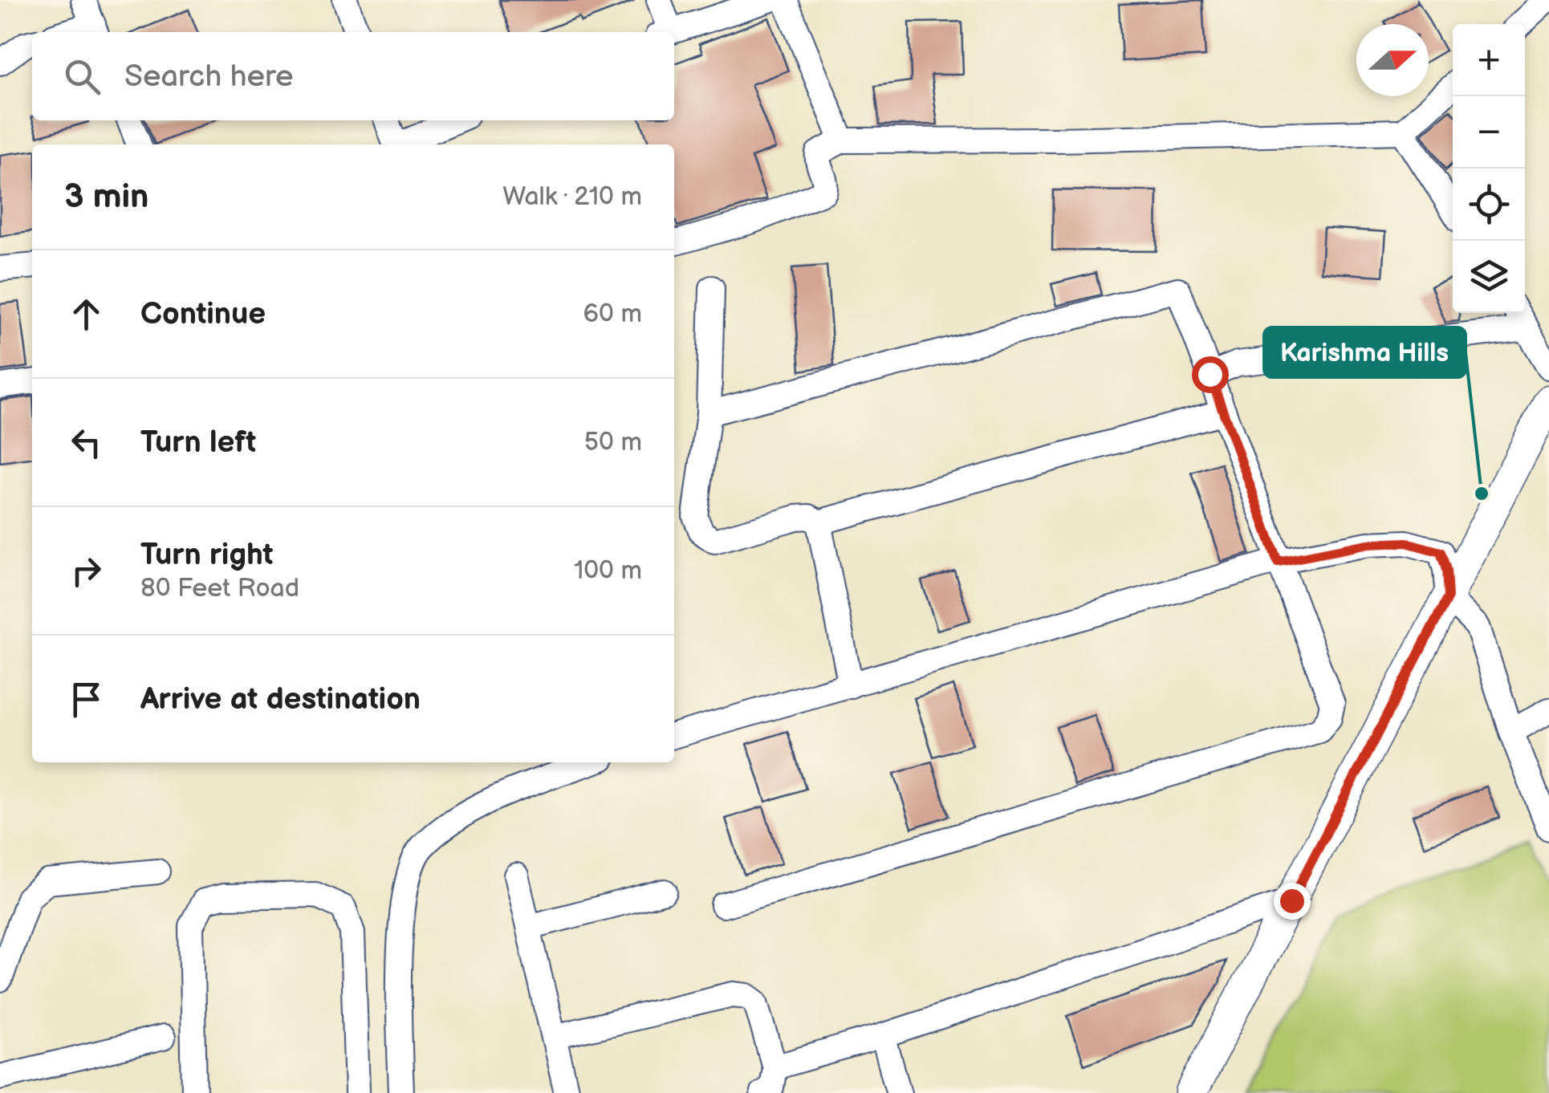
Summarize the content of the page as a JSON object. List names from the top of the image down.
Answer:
{
  "places": ["Karishma Hills"],
  "north": "right",
  "page": {
    "map_buttons": ["+", "−"],
    "search": "Search here",
    "heading": ["3 min", "Walk · 210 m"],
    "list": [
      ["Continue", "60 m"],
      ["Turn left", "50 m"],
      ["Turn right", "80 Feet Road", "100 m"],
      "Arrive at destination"
    ]
  }
}
